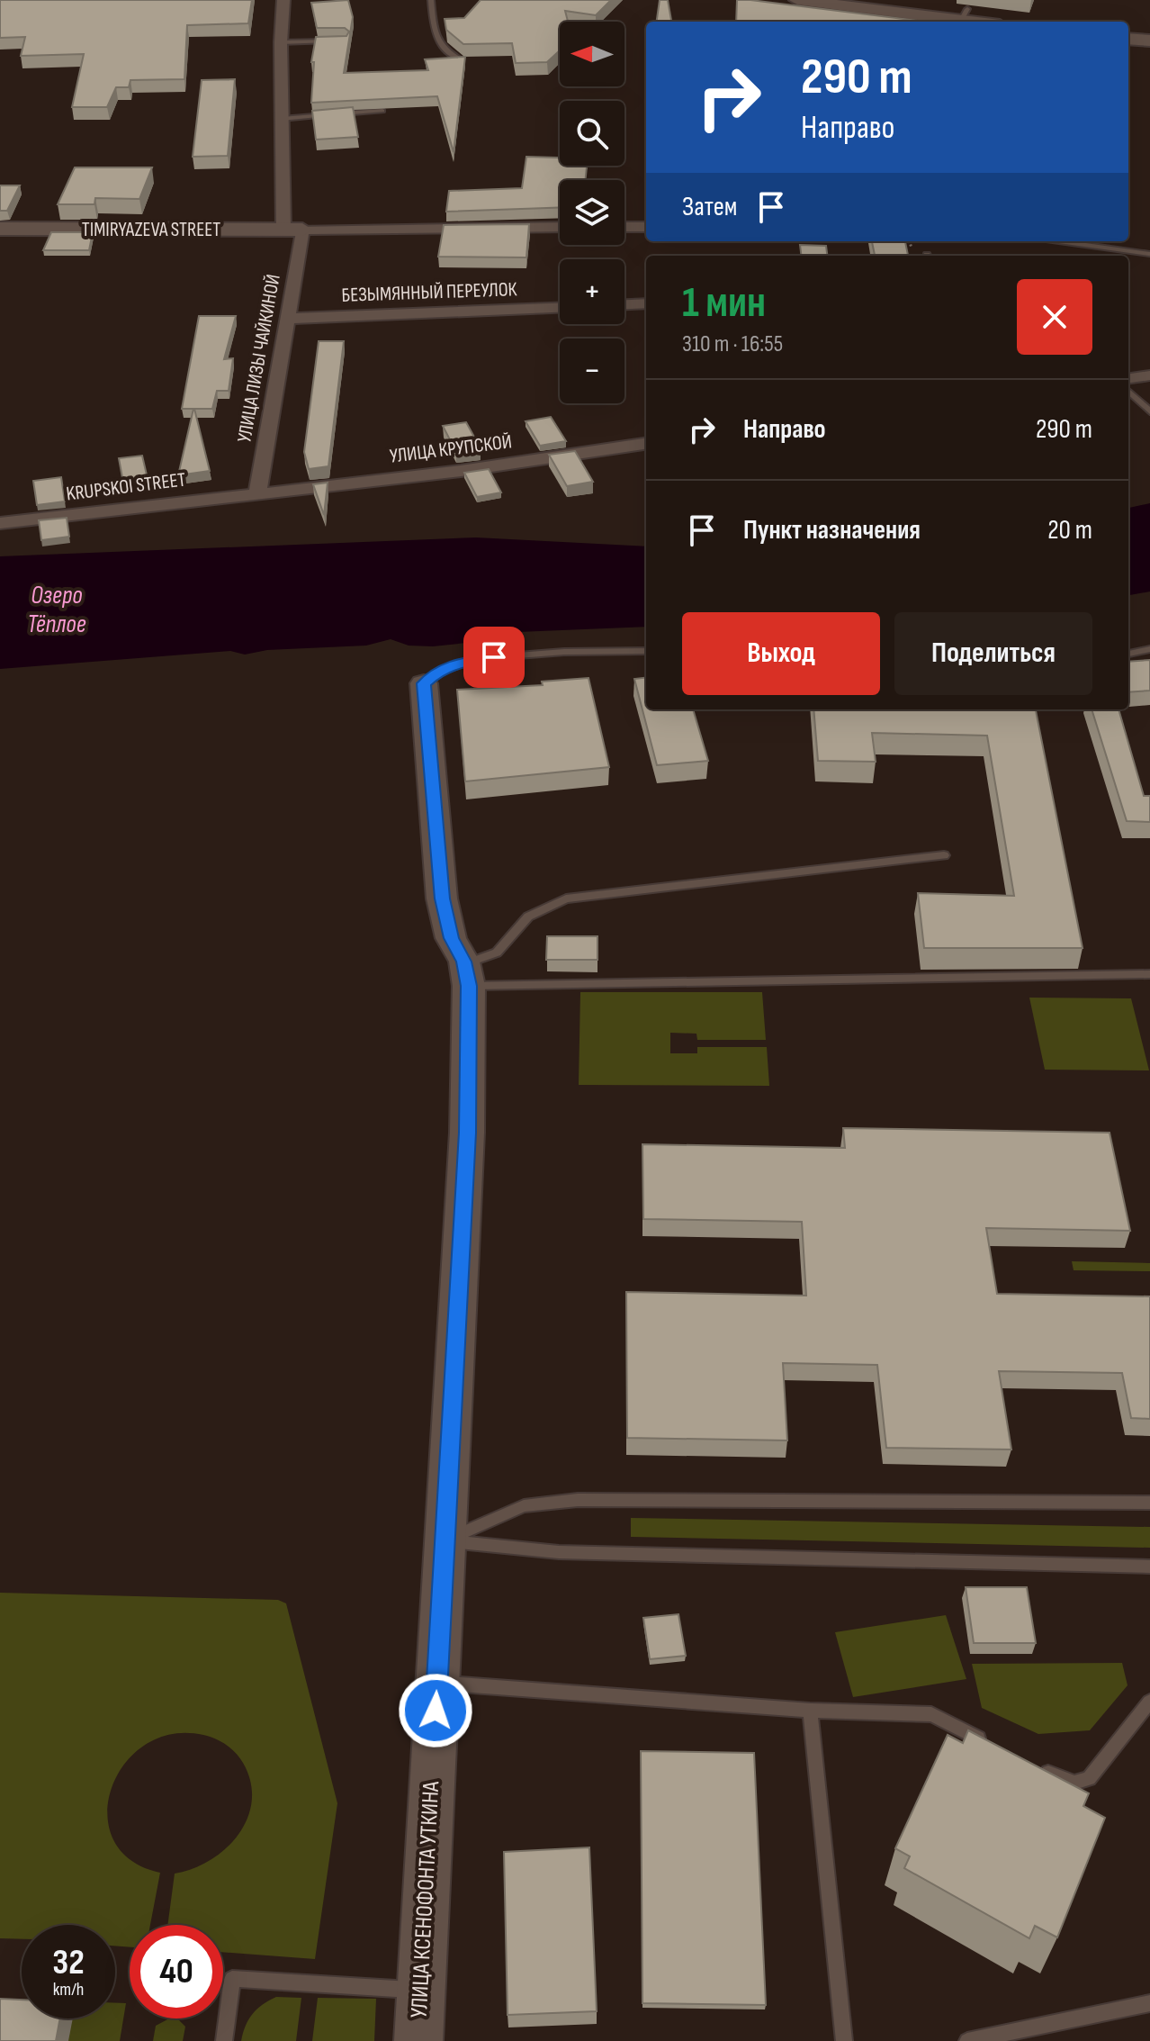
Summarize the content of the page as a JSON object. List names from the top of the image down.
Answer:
{
  "streets": {
    "street": [
      "TIMIRYAZEVA STREET",
      "БЕЗЫМЯННЫЙ ПЕРЕУЛОК",
      "УЛИЦА ЛИЗЫ ЧАЙКИНОЙ",
      "УЛИЦА КРУПСКОЙ",
      "KRUPSKOI STREET",
      "УЛИЦА КСЕНОФОНТА УТКИНА"
    ]
  },
  "crossings": [
    ["TIMIRYAZEVA STREET", "УЛИЦА ЛИЗЫ ЧАЙКИНОЙ"],
    ["БЕЗЫМЯННЫЙ ПЕРЕУЛОК", "УЛИЦА ЛИЗЫ ЧАЙКИНОЙ"],
    ["УЛИЦА ЛИЗЫ ЧАЙКИНОЙ", "УЛИЦА КРУПСКОЙ"],
    ["УЛИЦА ЛИЗЫ ЧАЙКИНОЙ", "KRUPSKOI STREET"],
    ["УЛИЦА КРУПСКОЙ", "KRUPSKOI STREET"]
  ],
  "water": ["Озеро Тёплое"],
  "north": "left",
  "page": {
    "map_buttons": ["+", "−"],
    "turn": ["290 m", "Направо"],
    "then": "Затем",
    "heading": ["1 мин", "310 m · 16:55"],
    "list": [
      {
        "name": "Направо",
        "value": "290 m"
      },
      {
        "name": "Пункт назначения",
        "value": "20 m"
      }
    ],
    "buttons": ["Выход", "Поделиться"],
    "speed": "32 km/h",
    "limit": "40"
  }
}
